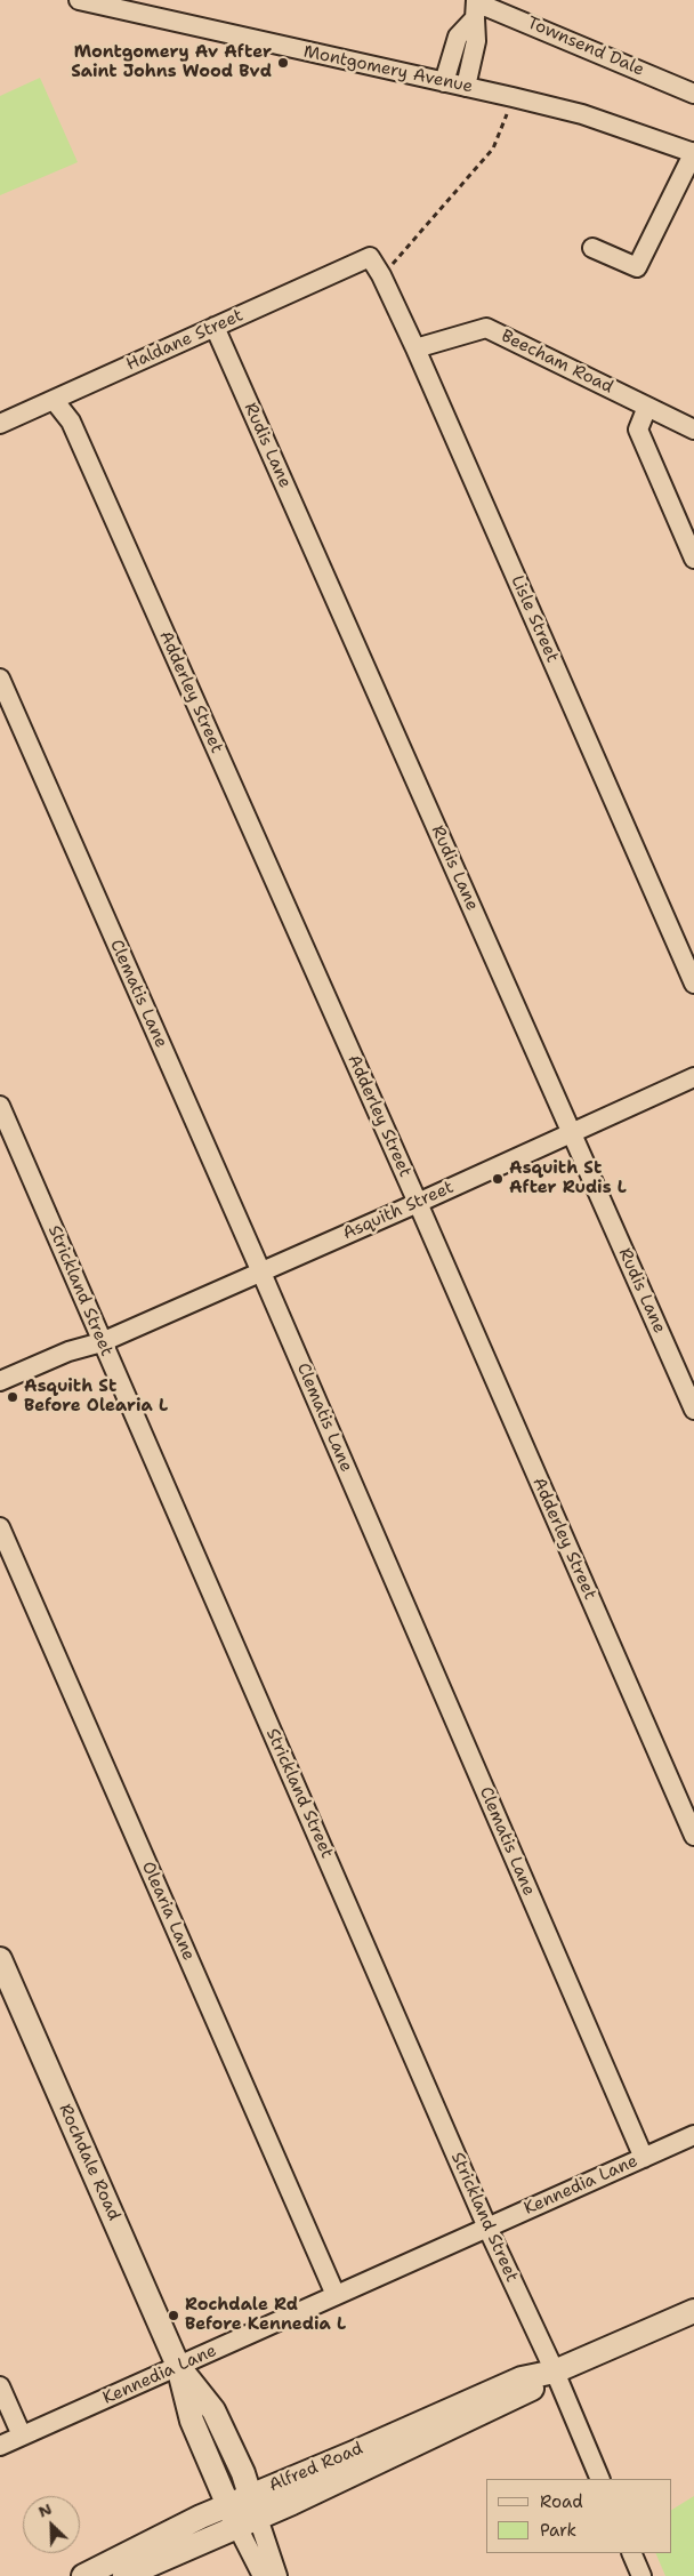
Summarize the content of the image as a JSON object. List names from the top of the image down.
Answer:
{
  "streets": {
    "main road": ["Rochdale Road", "Alfred Road"],
    "street": [
      "Townsend Dale",
      "Montgomery Avenue",
      "Haldane Street",
      "Beecham Road",
      "Rudis Lane",
      "Lisle Street",
      "Adderley Street",
      "Clematis Lane",
      "Asquith Street",
      "Strickland Street",
      "Olearia Lane",
      "Kennedia Lane"
    ]
  },
  "crossings": [
    ["Haldane Street", "Rudis Lane"],
    ["Haldane Street", "Lisle Street"],
    ["Haldane Street", "Adderley Street"],
    ["Beecham Road", "Lisle Street"],
    ["Rudis Lane", "Asquith Street"],
    ["Adderley Street", "Asquith Street"],
    ["Clematis Lane", "Asquith Street"],
    ["Clematis Lane", "Kennedia Lane"],
    ["Asquith Street", "Strickland Street"],
    ["Strickland Street", "Kennedia Lane"],
    ["Strickland Street", "Alfred Road"],
    ["Olearia Lane", "Kennedia Lane"],
    ["Rochdale Road", "Kennedia Lane"],
    ["Rochdale Road", "Alfred Road"]
  ],
  "places": [
    "Montgomery Av After Saint Johns Wood Bvd",
    "Asquith St After Rudis L",
    "Asquith St Before Olearia L",
    "Rochdale Rd Before Kennedia L"
  ],
  "legend": ["Road", "Park"],
  "north": "top left"
}
